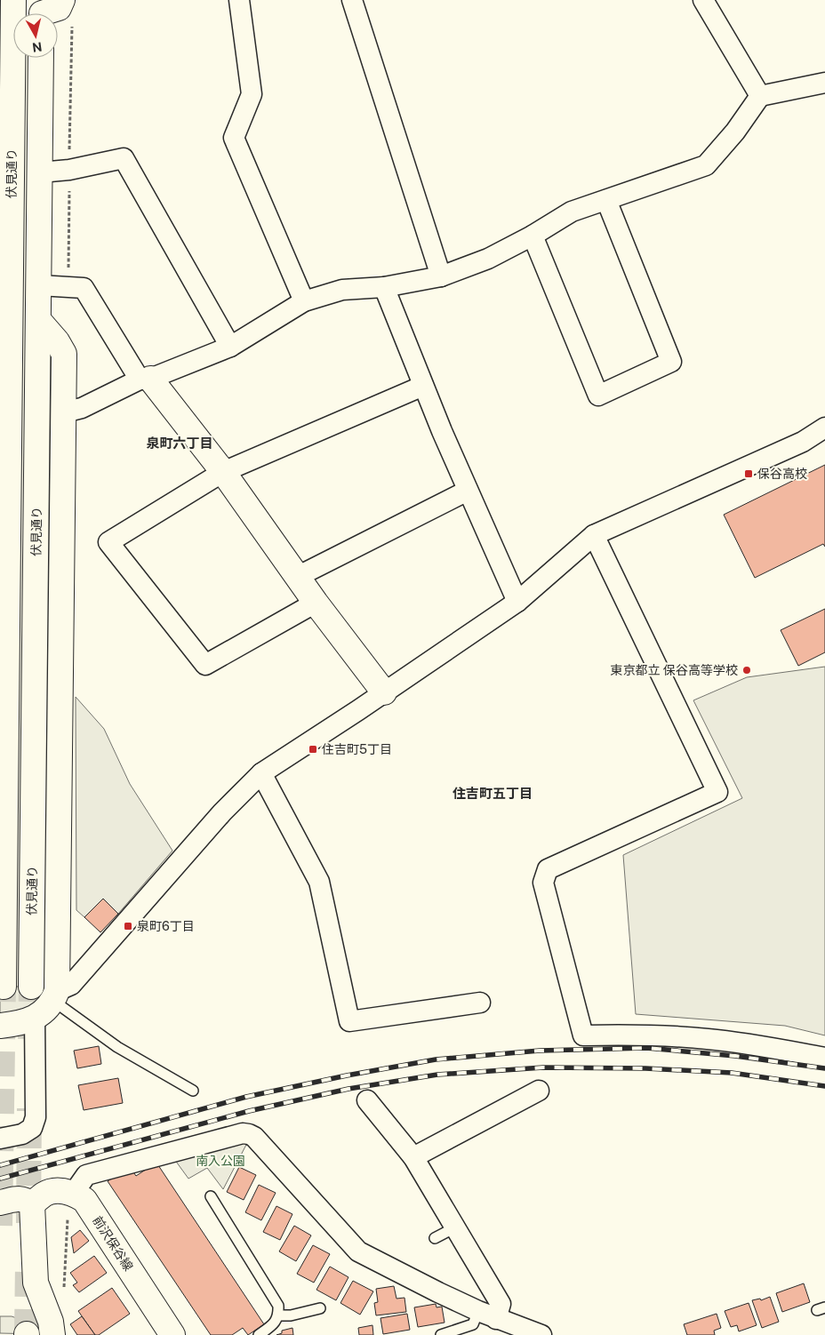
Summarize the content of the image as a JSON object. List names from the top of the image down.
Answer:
{
  "streets": {
    "main road": ["伏見通り", "前沢保谷線"]
  },
  "districts": ["泉町六丁目", "住吉町五丁目"],
  "parks": ["南入公園"],
  "places": {
    "transit": ["保谷高校", "住吉町5丁目", "泉町6丁目"],
    "other": ["東京都立 保谷高等学校"]
  },
  "north": "bottom"
}
